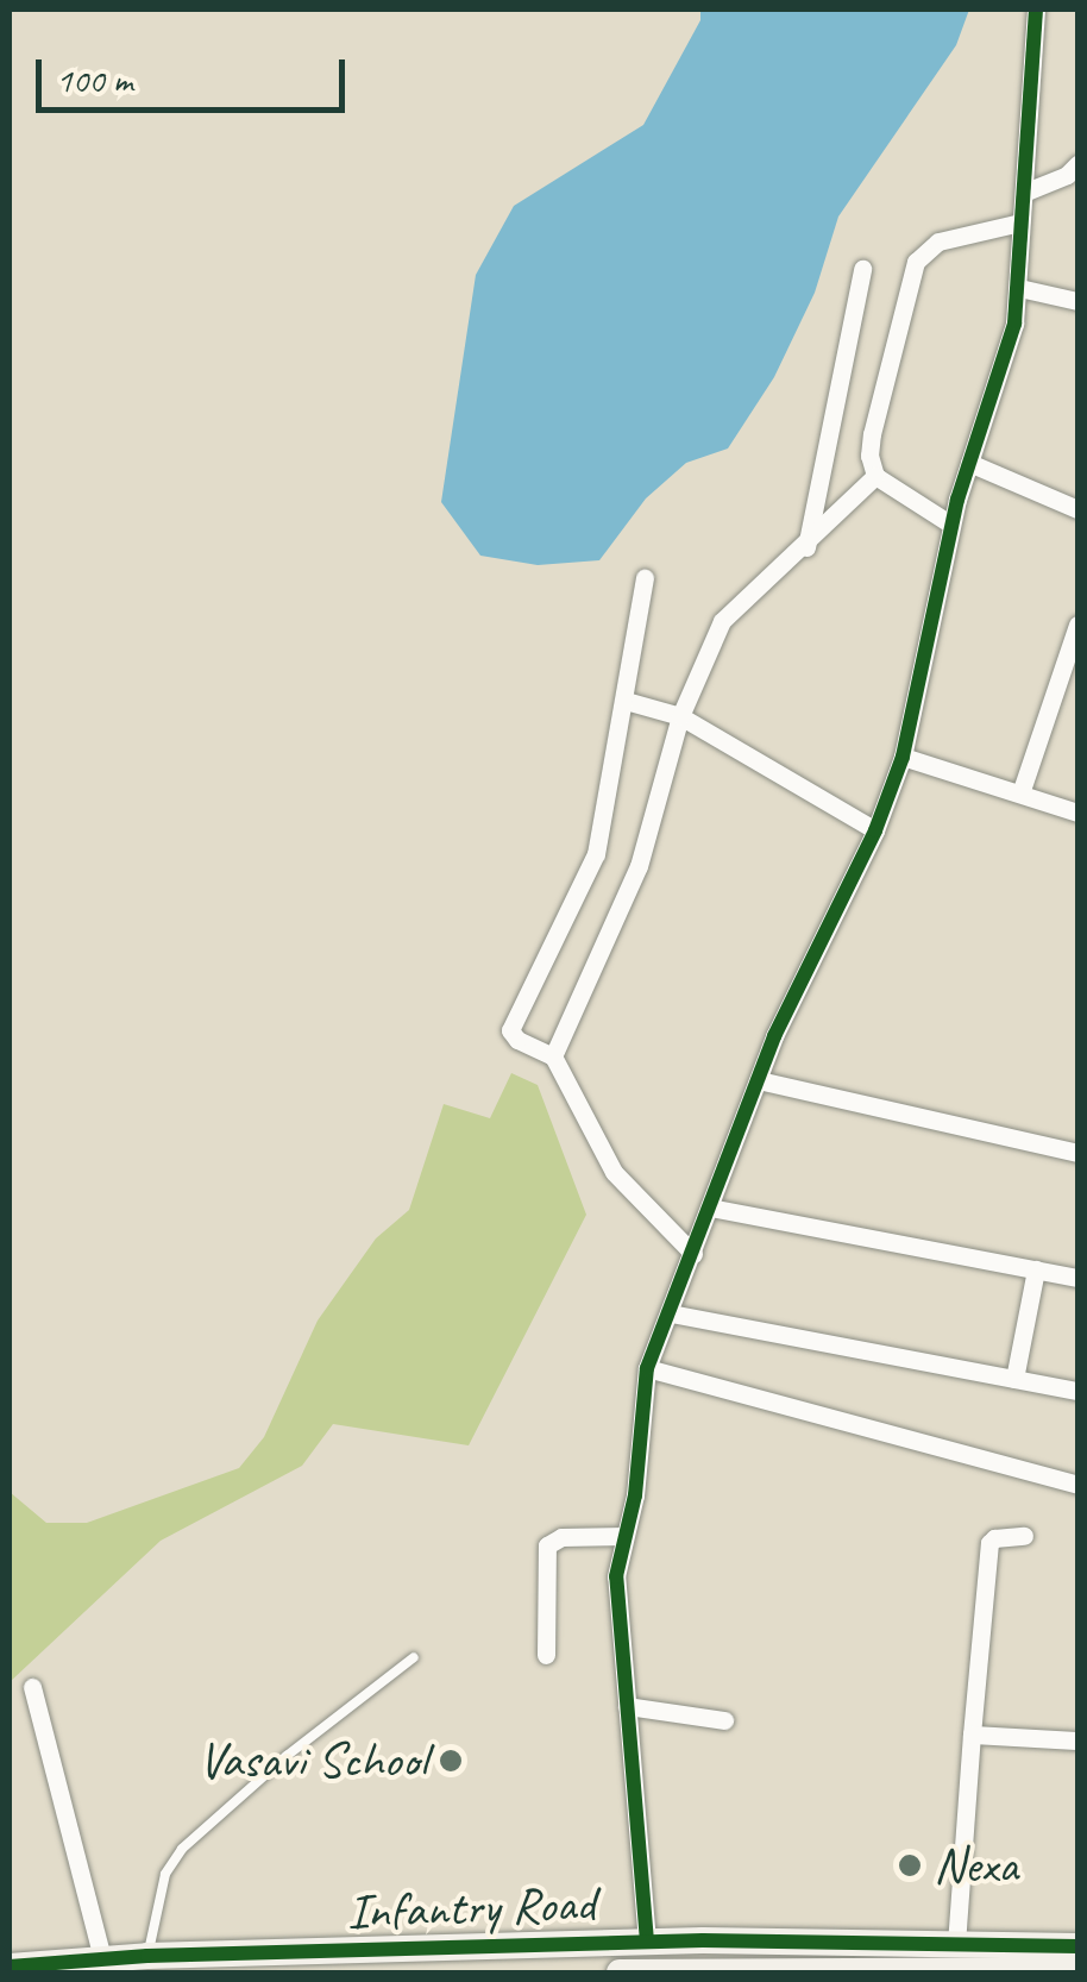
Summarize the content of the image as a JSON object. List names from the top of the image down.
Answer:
{
  "streets": {
    "street": ["Infantry Road"]
  },
  "places": ["Vasavi School", "Nexa"],
  "scale_bar": "100 m"
}
